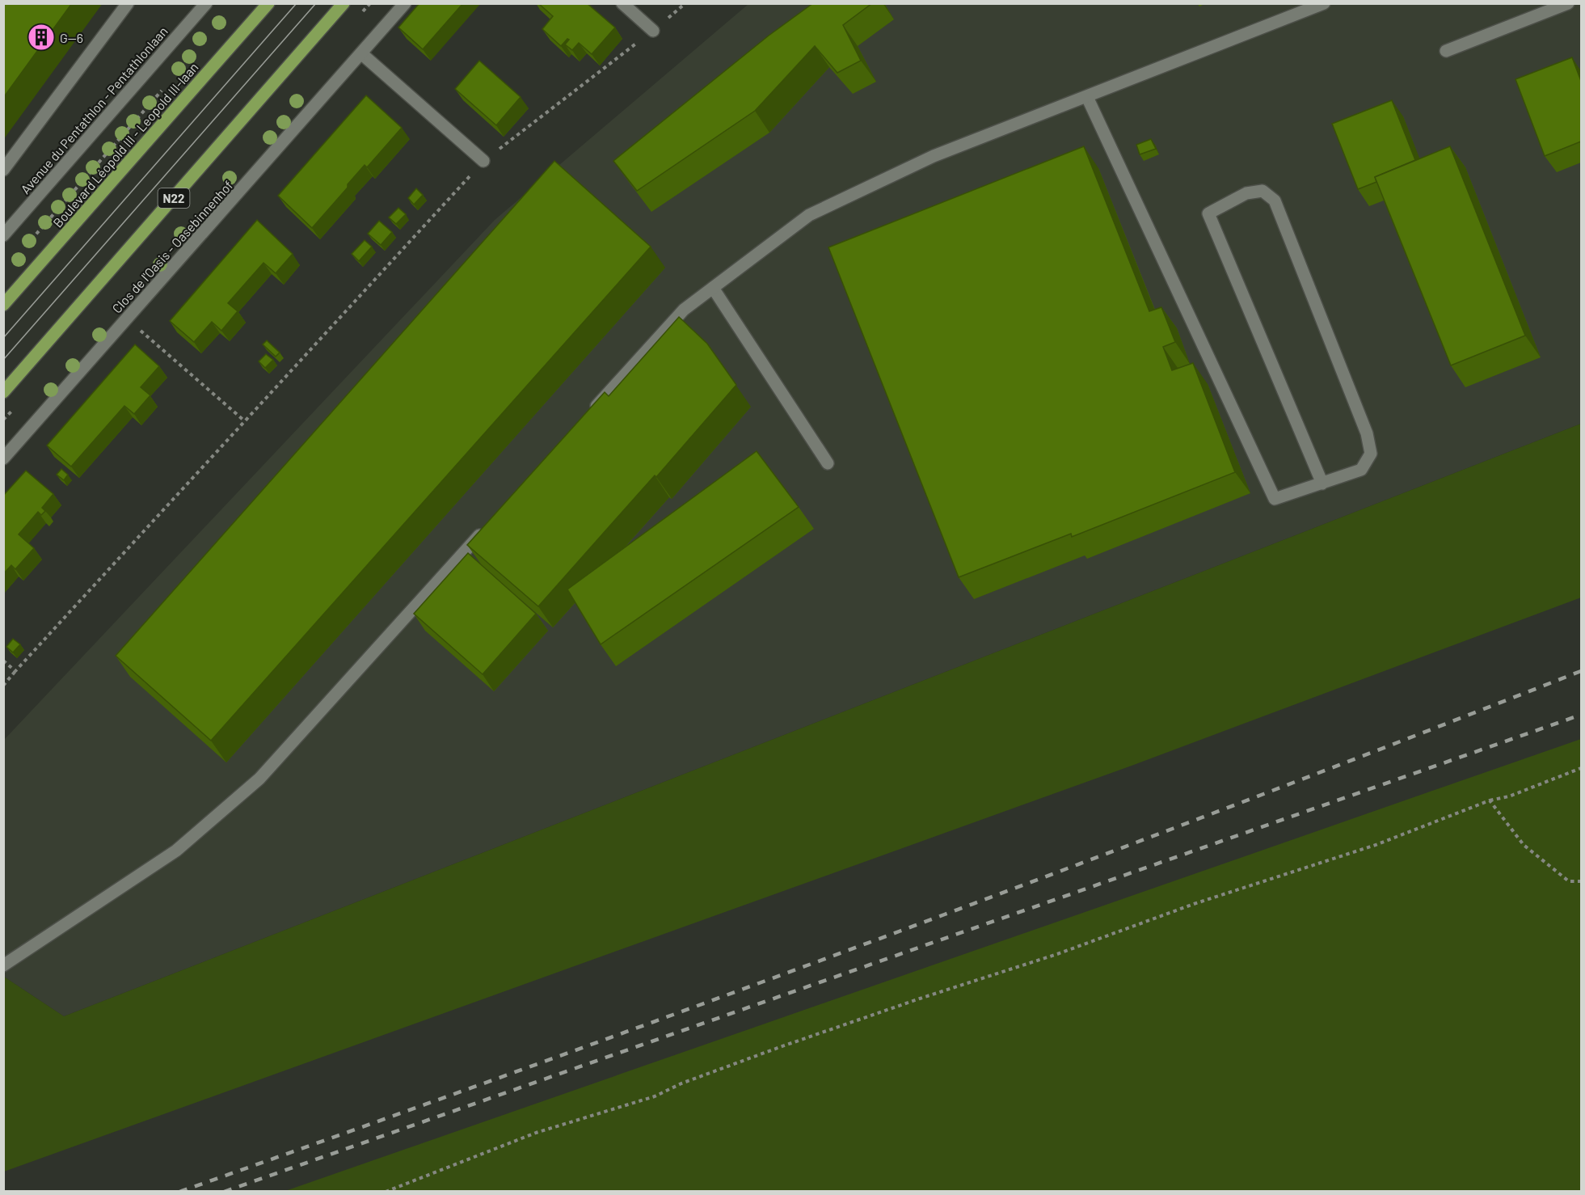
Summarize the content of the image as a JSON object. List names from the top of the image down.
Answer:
{
  "streets": {
    "main road": ["Boulevard Léopold III - Leopold III-laan", "N22"],
    "street": ["Avenue du Pentathlon - Pentathlonlaan", "Clos de l'Oasis - Oasebinnenhof"]
  },
  "places": {
    "building": ["G--6"]
  }
}
